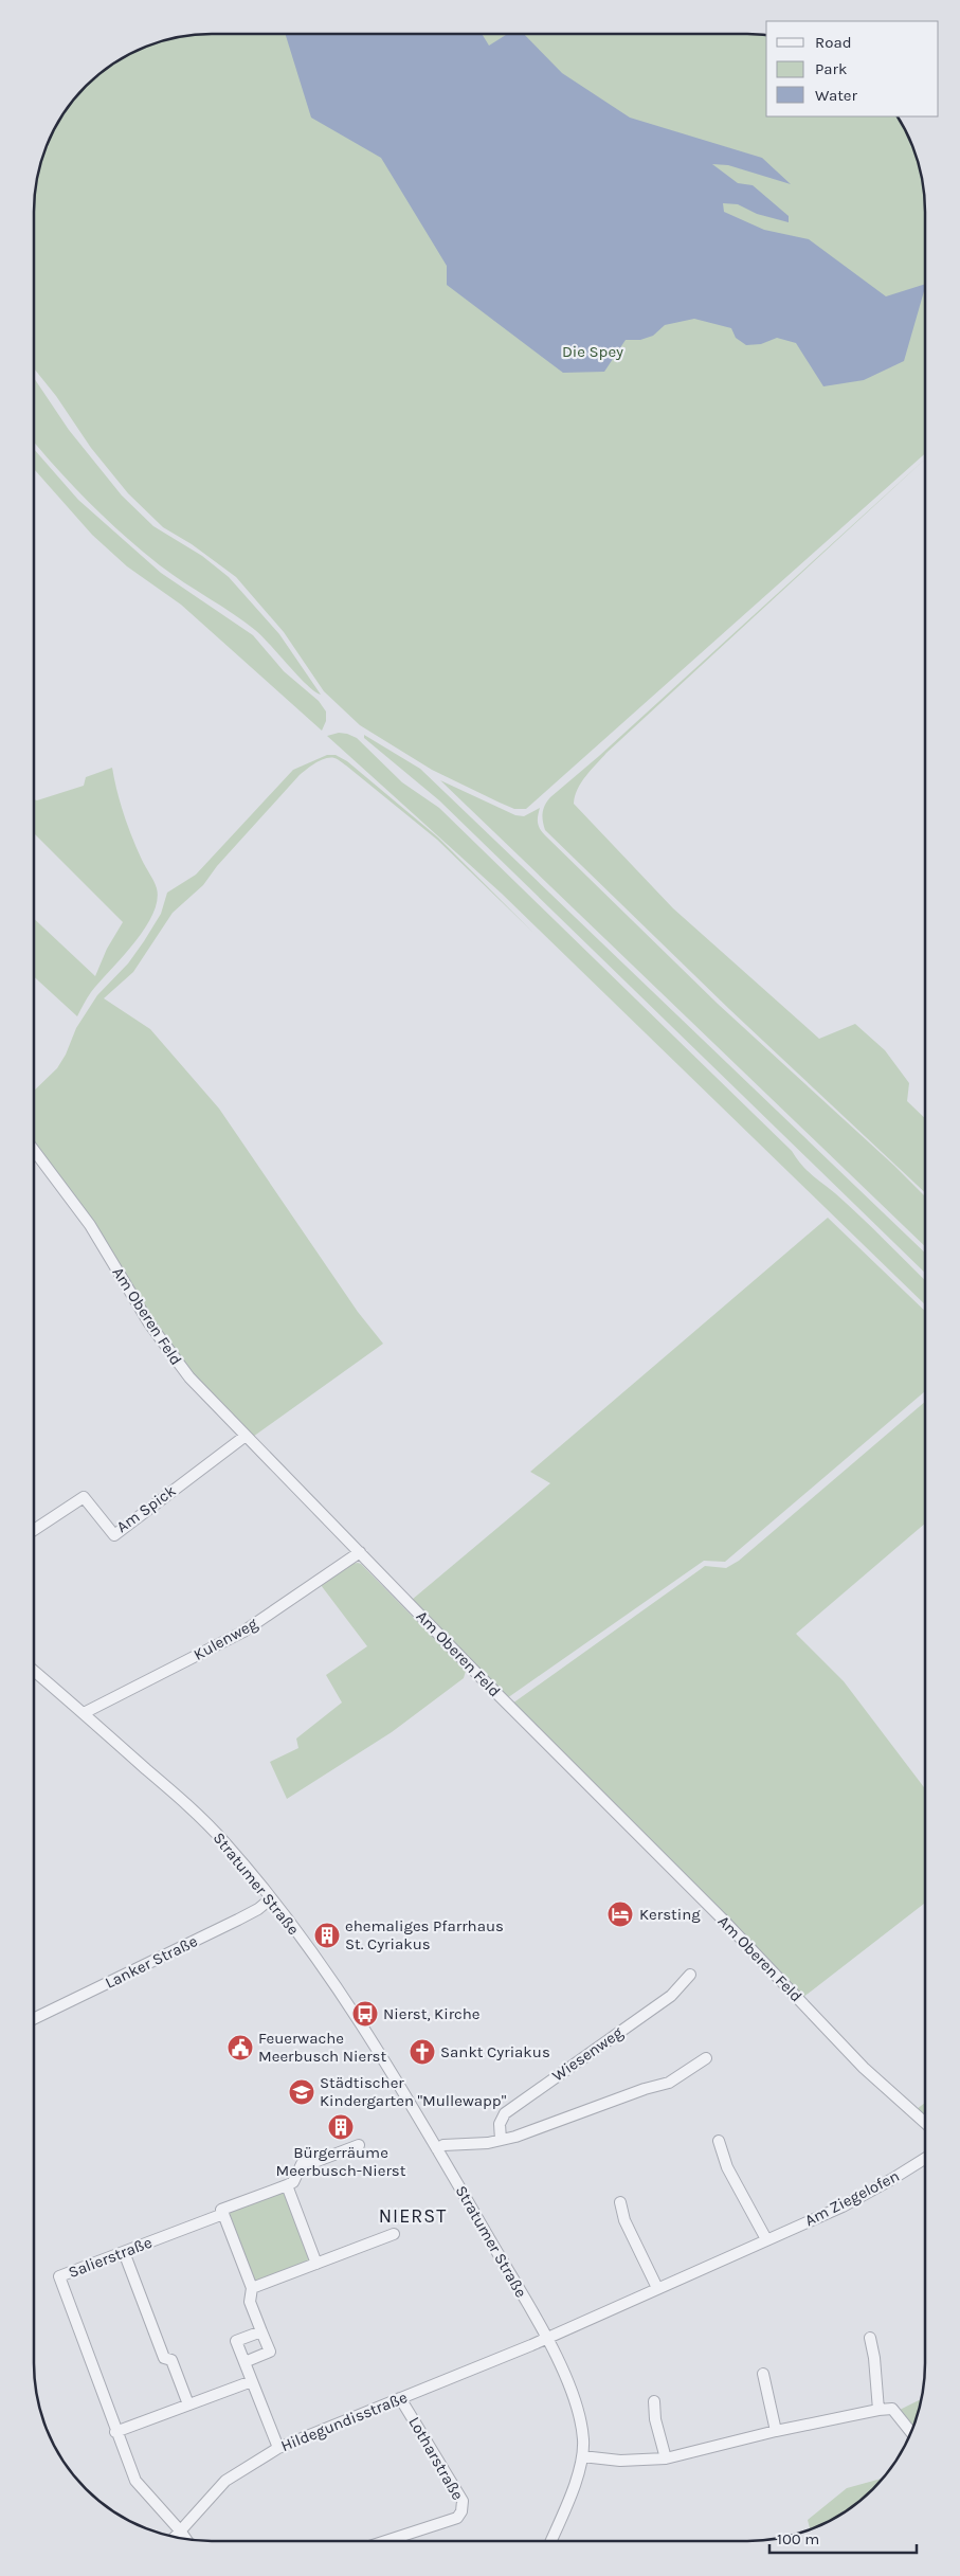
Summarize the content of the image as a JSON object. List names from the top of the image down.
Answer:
{
  "streets": {
    "street": [
      "Am Oberen Feld",
      "Am Spick",
      "Kulenweg",
      "Stratumer Straße",
      "Lanker Straße",
      "Wiesenweg",
      "Am Ziegelofen",
      "Salierstraße",
      "Hildegundisstraße",
      "Lotharstraße"
    ]
  },
  "crossings": [
    ["Am Oberen Feld", "Am Spick"],
    ["Am Oberen Feld", "Kulenweg"],
    ["Kulenweg", "Stratumer Straße"],
    ["Stratumer Straße", "Lanker Straße"],
    ["Stratumer Straße", "Am Ziegelofen"],
    ["Stratumer Straße", "Hildegundisstraße"],
    ["Am Ziegelofen", "Hildegundisstraße"],
    ["Salierstraße", "Hildegundisstraße"],
    ["Hildegundisstraße", "Lotharstraße"]
  ],
  "districts": ["NIERST"],
  "parks": ["Die Spey"],
  "places": {
    "hotel": ["Kersting"],
    "building": ["ehemaliges Pfarrhaus St. Cyriakus", "Bürgerräume Meerbusch-Nierst"],
    "bus stop": ["Nierst, Kirche"],
    "public building": ["Feuerwache Meerbusch Nierst"],
    "church": ["Sankt Cyriakus"],
    "school or university": ["Städtischer Kindergarten \"Mullewapp\""]
  },
  "legend": ["Road", "Park", "Water"],
  "scale_bar": "100 m"
}
